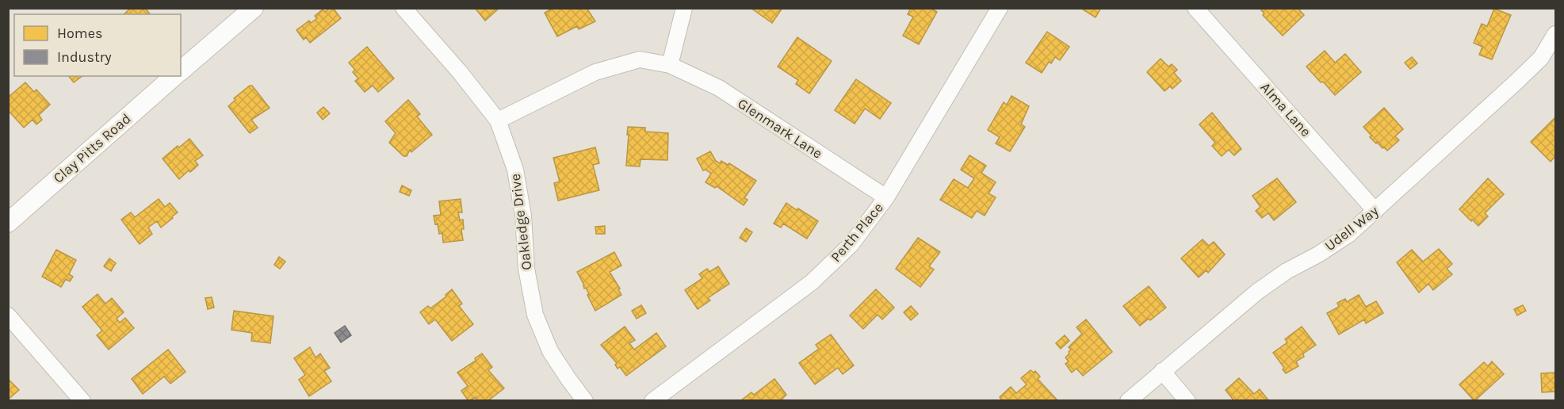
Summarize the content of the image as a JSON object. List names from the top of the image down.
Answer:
{
  "streets": {
    "street": [
      "Alma Lane",
      "Glenmark Lane",
      "Clay Pitts Road",
      "Oakledge Drive",
      "Udell Way",
      "Perth Place"
    ]
  },
  "crossings": [
    ["Alma Lane", "Udell Way"],
    ["Glenmark Lane", "Oakledge Drive"],
    ["Glenmark Lane", "Perth Place"]
  ],
  "legend": ["Homes", "Industry"]
}
